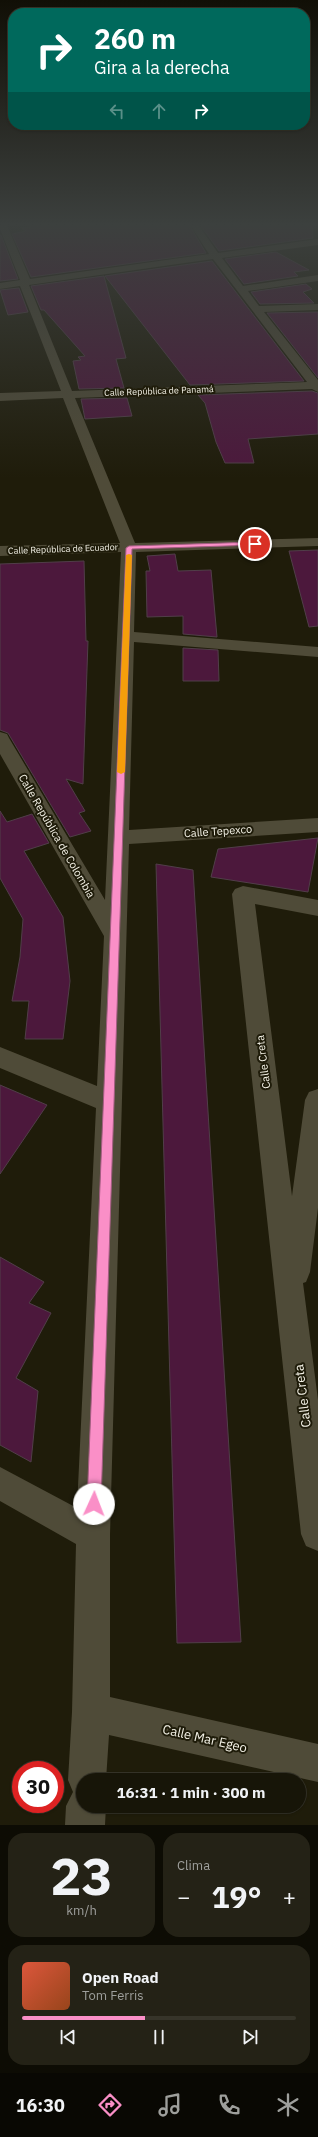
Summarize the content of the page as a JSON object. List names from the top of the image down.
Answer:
{
  "streets": {
    "street": [
      "Calle República de Panamá",
      "Calle República de Ecuador",
      "Calle Tepexco",
      "Calle República de Colombia",
      "Calle Creta",
      "Calle Mar Egeo"
    ]
  },
  "page": {
    "turn": ["260 m", "Gira a la derecha"],
    "limit": "30",
    "trip": "16:31 · 1 min · 300 m",
    "tile": [
      ["23", "km/h"],
      "Clima"
    ],
    "heat": ["−", "19°", "+"],
    "song": ["Open Road", "Tom Ferris"],
    "tabs": "16:30"
  }
}
